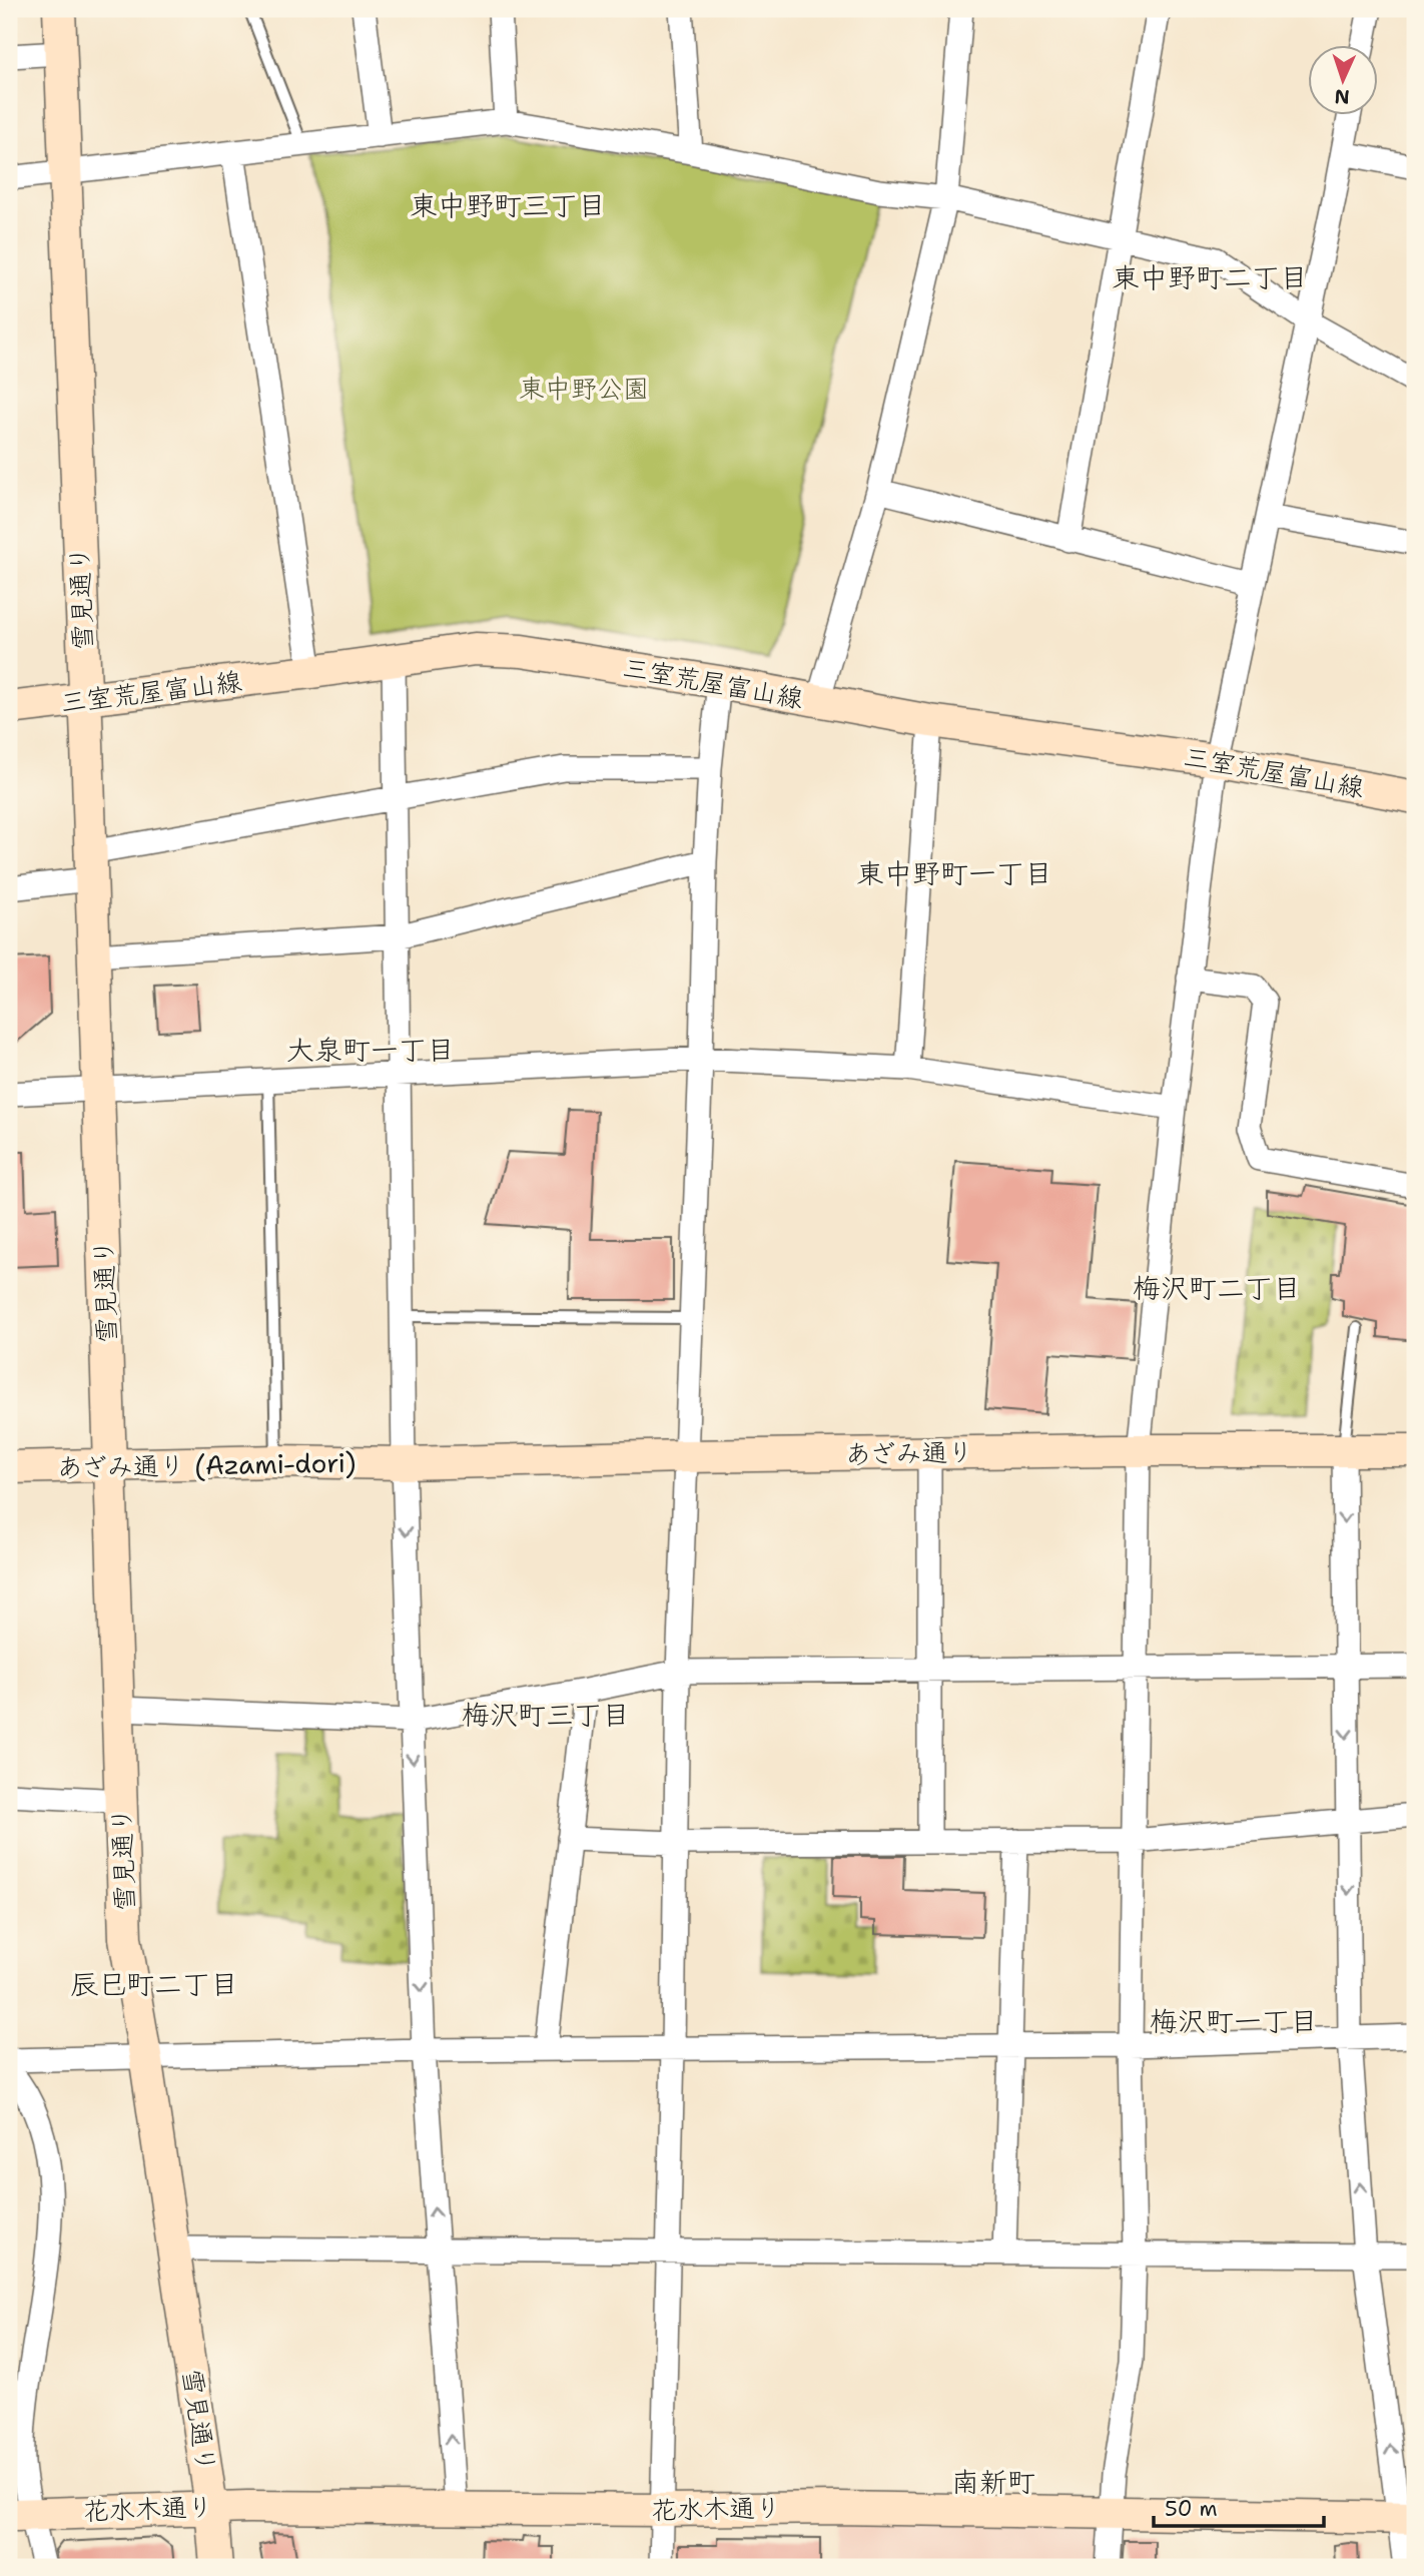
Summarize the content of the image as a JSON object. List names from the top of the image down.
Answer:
{
  "streets": {
    "street": [
      "雪見通り",
      "三室荒屋富山線",
      "あざみ通り",
      "あざみ通り (Azami-dori)",
      "花水木通り"
    ]
  },
  "crossings": [
    ["雪見通り", "三室荒屋富山線"],
    ["雪見通り", "あざみ通り (Azami-dori)"],
    ["雪見通り", "花水木通り"],
    ["あざみ通り", "あざみ通り (Azami-dori)"]
  ],
  "districts": [
    "東中野町三丁目",
    "東中野町二丁目",
    "東中野町一丁目",
    "大泉町一丁目",
    "梅沢町二丁目",
    "梅沢町三丁目",
    "辰巳町二丁目",
    "梅沢町一丁目",
    "南新町"
  ],
  "parks": ["東中野公園"],
  "scale_bar": "50 m",
  "north": "bottom"
}
